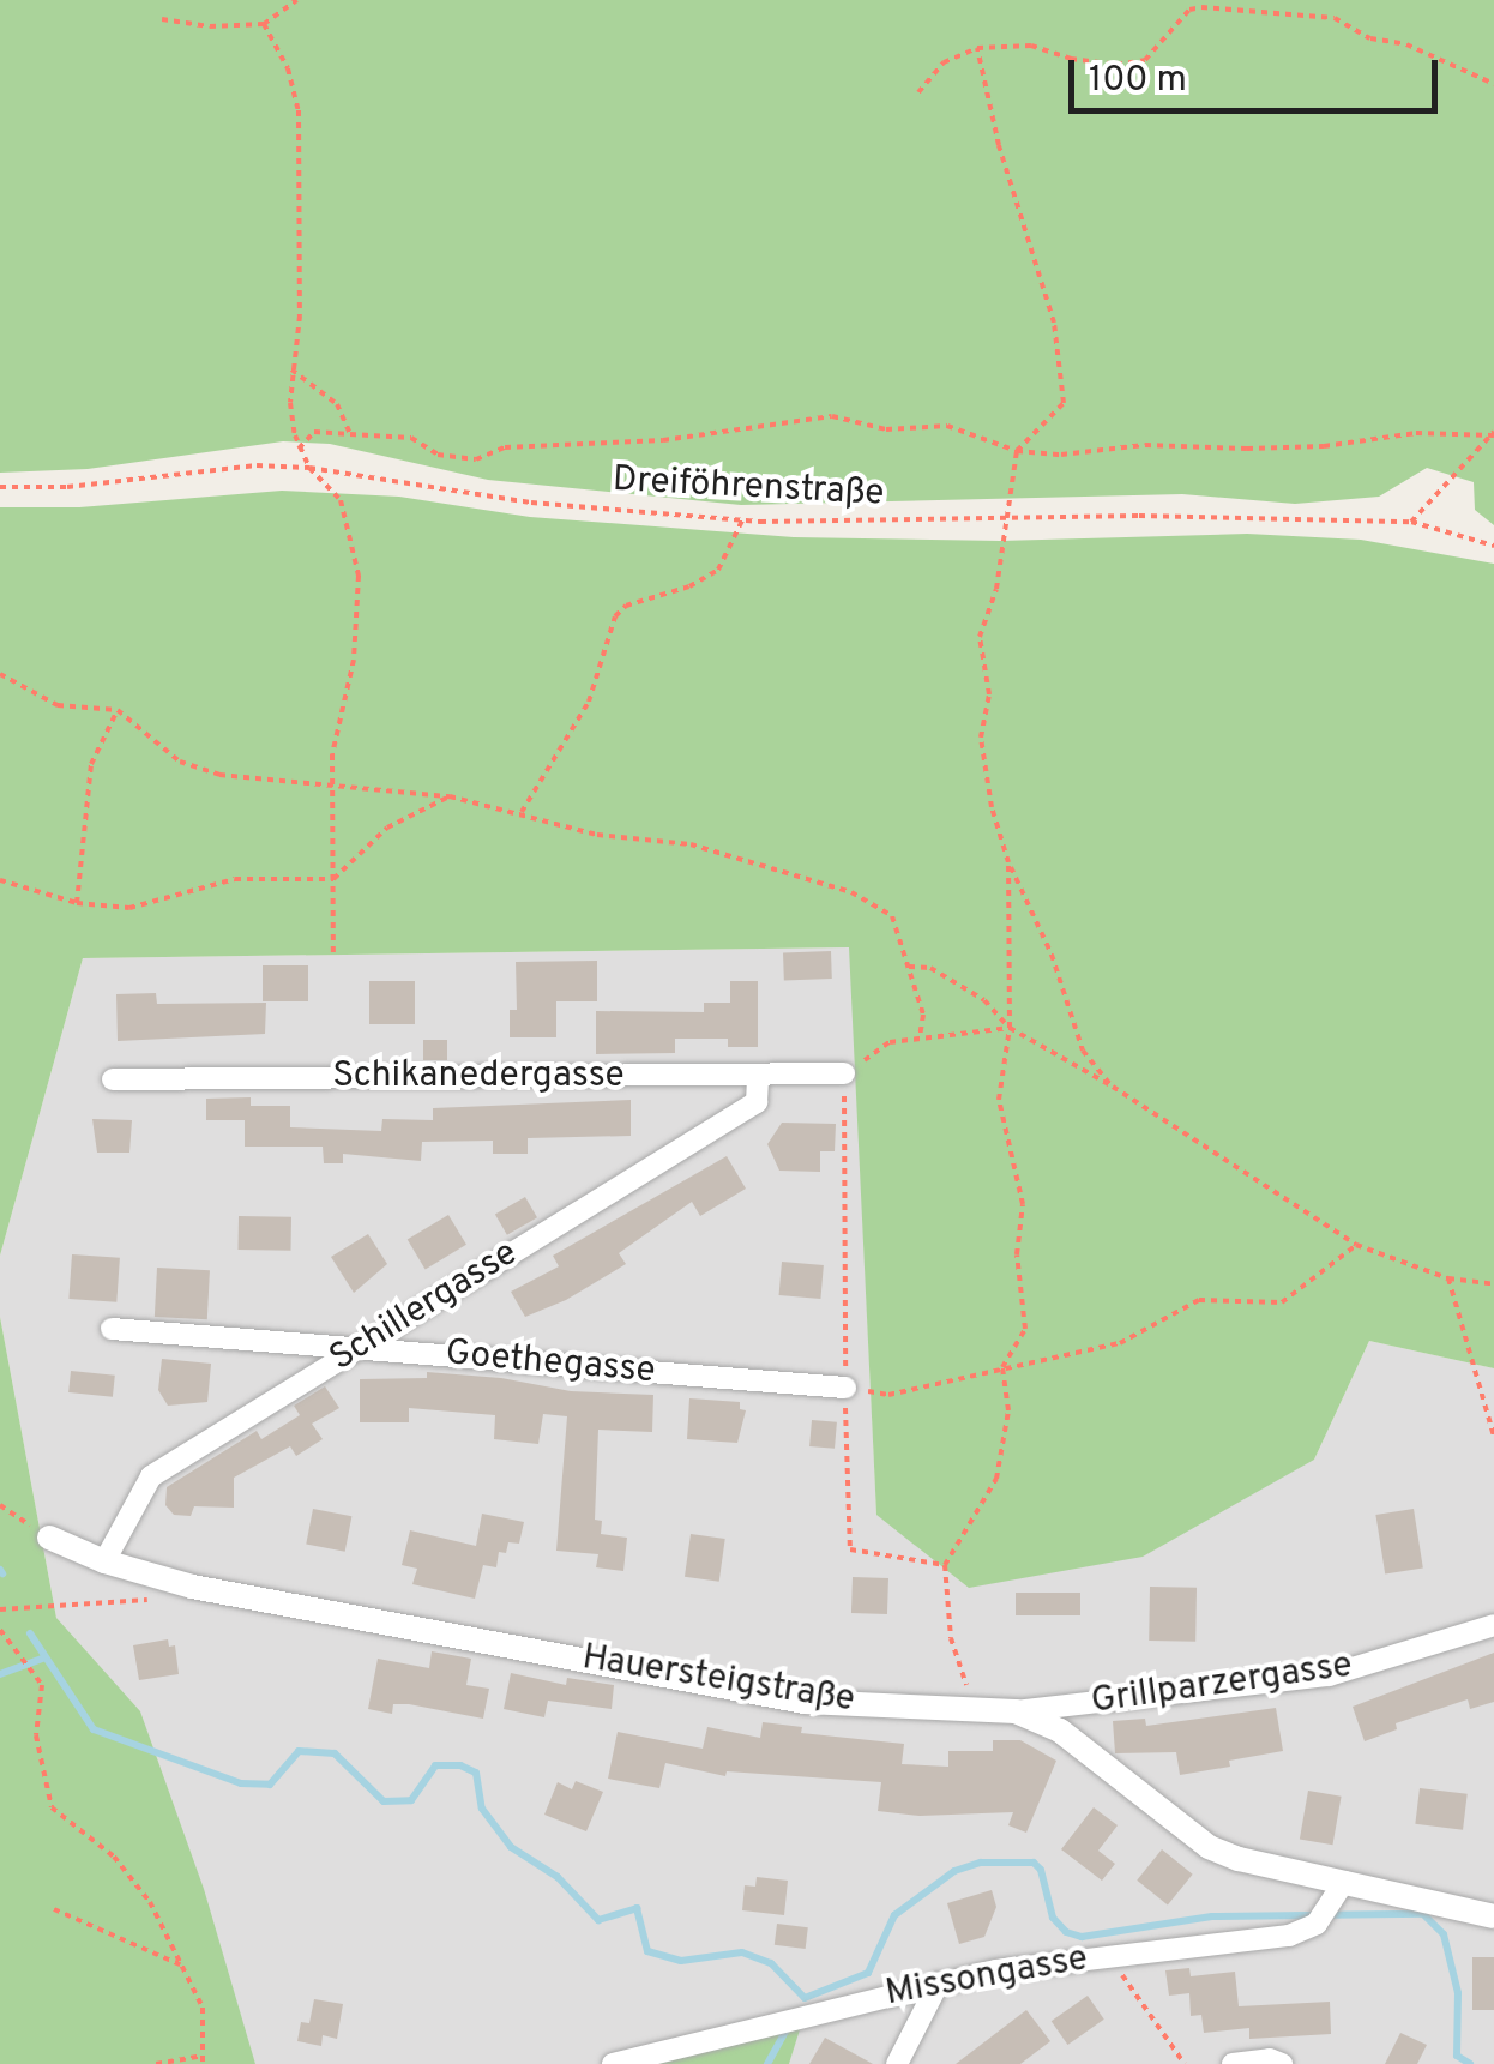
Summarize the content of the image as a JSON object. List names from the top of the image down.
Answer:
{
  "streets": {
    "street": [
      "Schikanedergasse",
      "Schillergasse",
      "Goethegasse",
      "Hauersteigstraße",
      "Grillparzergasse",
      "Missongasse"
    ],
    "path": ["Dreiföhrenstraße"]
  },
  "crossings": [
    ["Schikanedergasse", "Schillergasse"],
    ["Schillergasse", "Goethegasse"],
    ["Schillergasse", "Hauersteigstraße"],
    ["Hauersteigstraße", "Grillparzergasse"],
    ["Hauersteigstraße", "Missongasse"]
  ],
  "scale_bar": "100 m"
}
